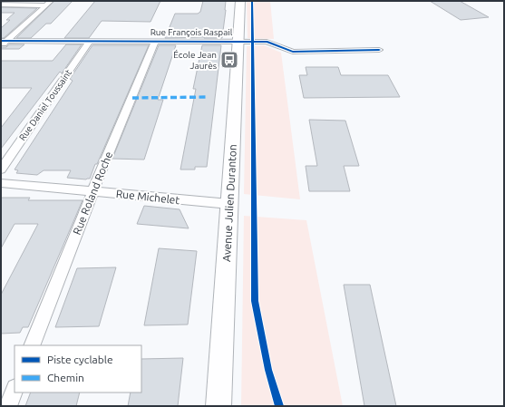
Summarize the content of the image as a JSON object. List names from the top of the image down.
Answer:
{
  "streets": {
    "main road": ["Avenue Julien Duranton"],
    "street": [
      "Rue François Raspail",
      "Rue Daniel Toussaint",
      "Rue Roland Roche",
      "Rue Michelet"
    ]
  },
  "crossings": [
    ["Rue François Raspail", "Rue Daniel Toussaint"],
    ["Rue François Raspail", "Rue Roland Roche"],
    ["Rue François Raspail", "Avenue Julien Duranton"],
    ["Rue Roland Roche", "Rue Michelet"],
    ["Rue Michelet", "Avenue Julien Duranton"]
  ],
  "places": {
    "bus stop": ["École Jean Jaurès"]
  },
  "legend": ["Piste cyclable", "Chemin"]
}
